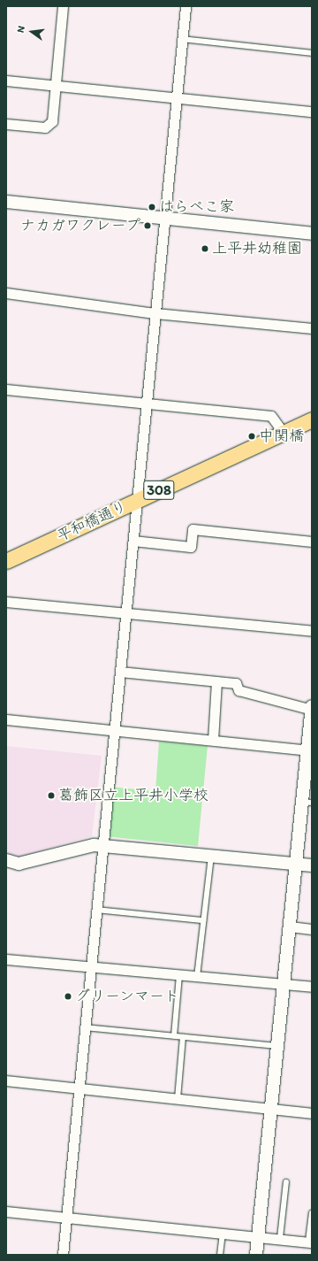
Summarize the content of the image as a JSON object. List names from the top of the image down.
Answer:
{
  "streets": {
    "main road": ["308", "平和橋通り"]
  },
  "places": [
    "はらぺこ家",
    "ナカガワクレープ",
    "上平井幼稚園",
    "中関橋",
    "葛飾区立上平井小学校",
    "グリーンマート"
  ],
  "north": "left"
}
